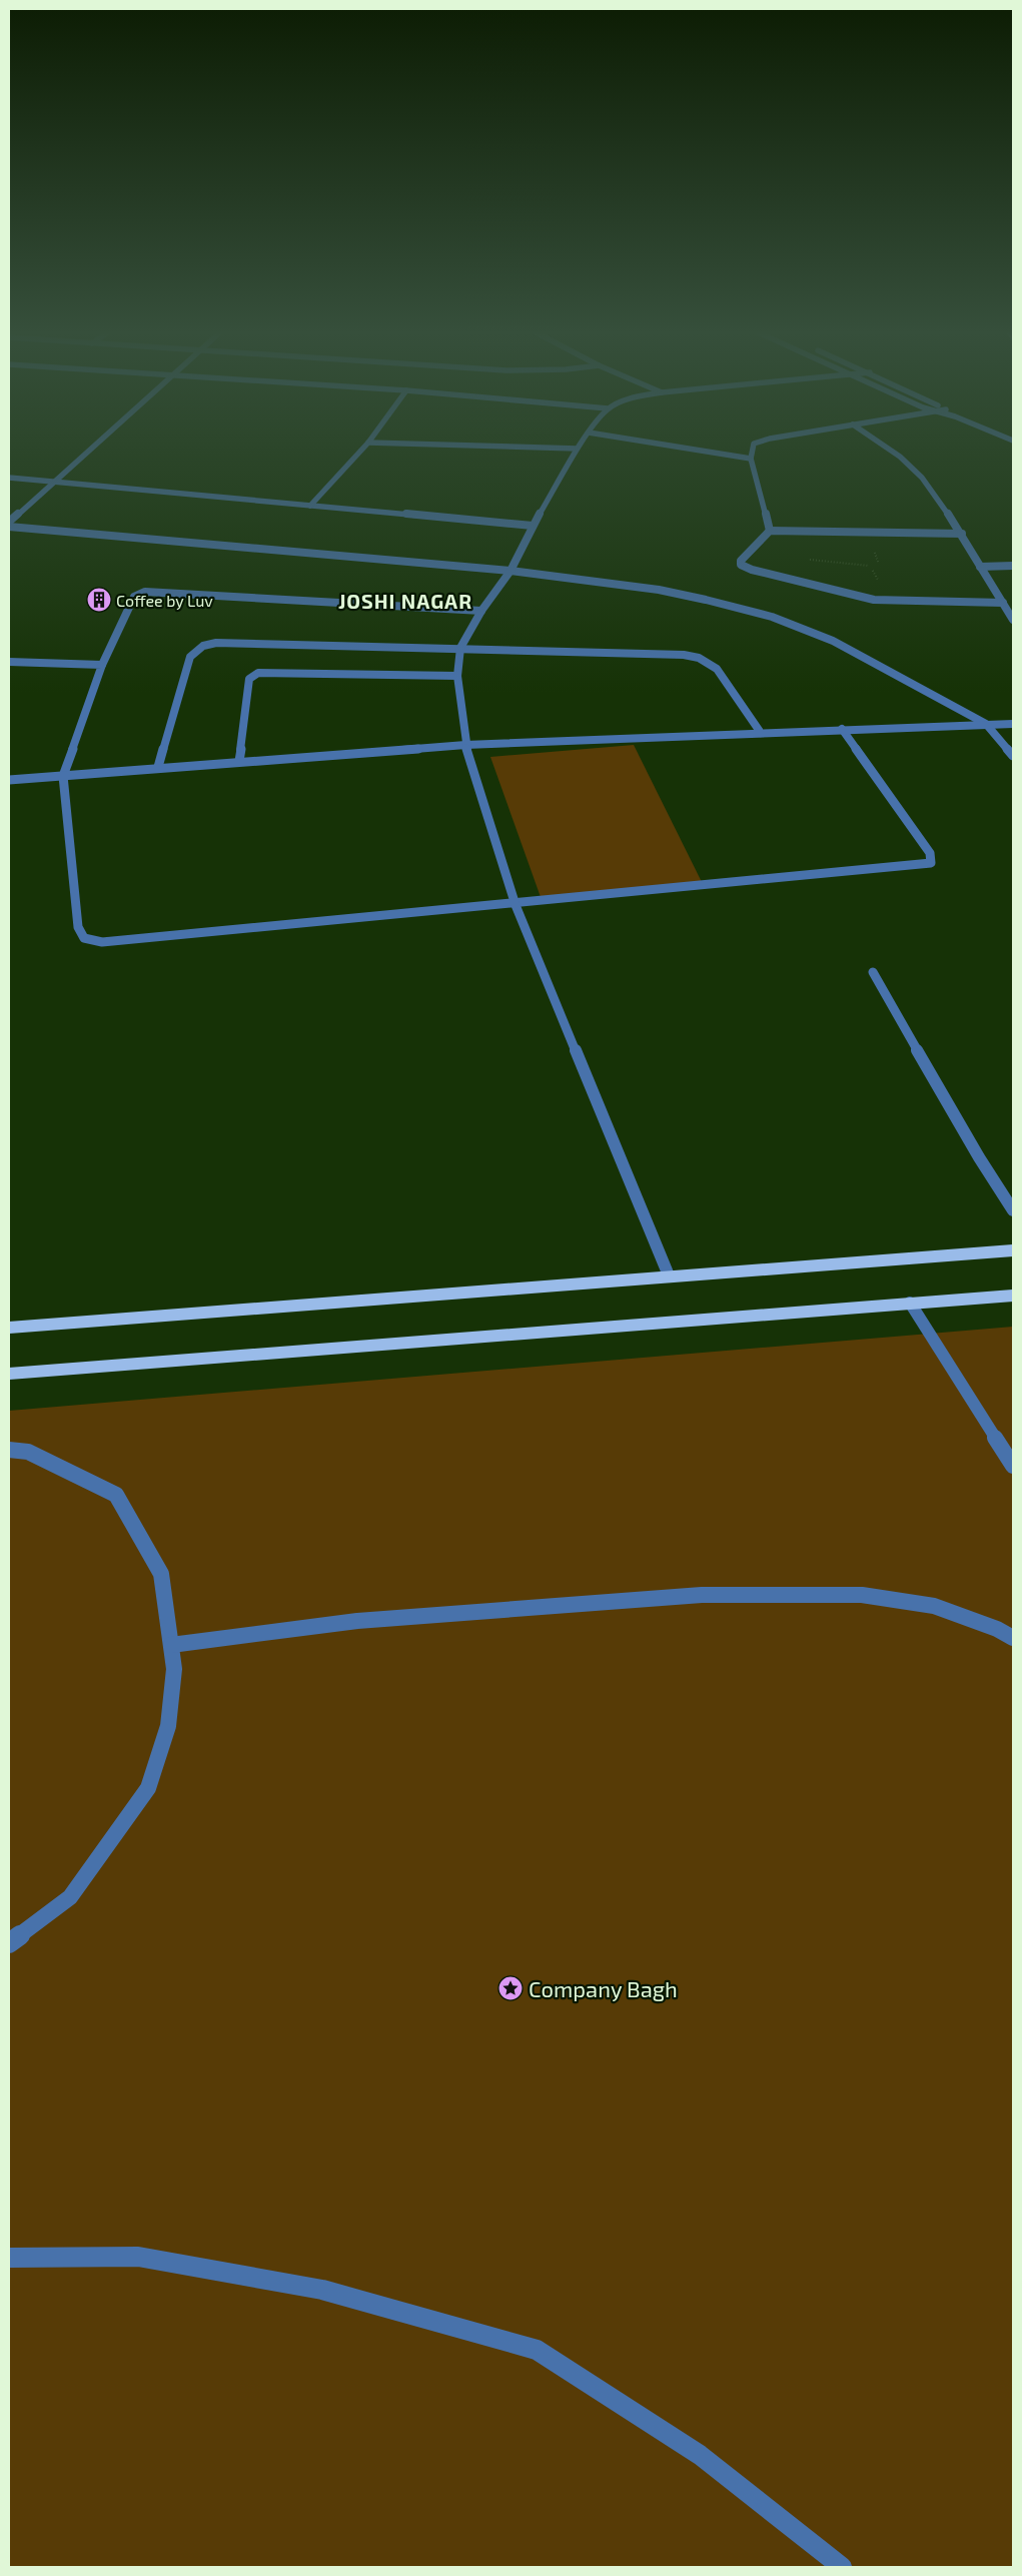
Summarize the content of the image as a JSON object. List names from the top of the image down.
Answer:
{
  "districts": ["JOSHI NAGAR"],
  "places": {
    "building": ["Coffee by Luv"],
    "place": ["Company Bagh"]
  }
}
